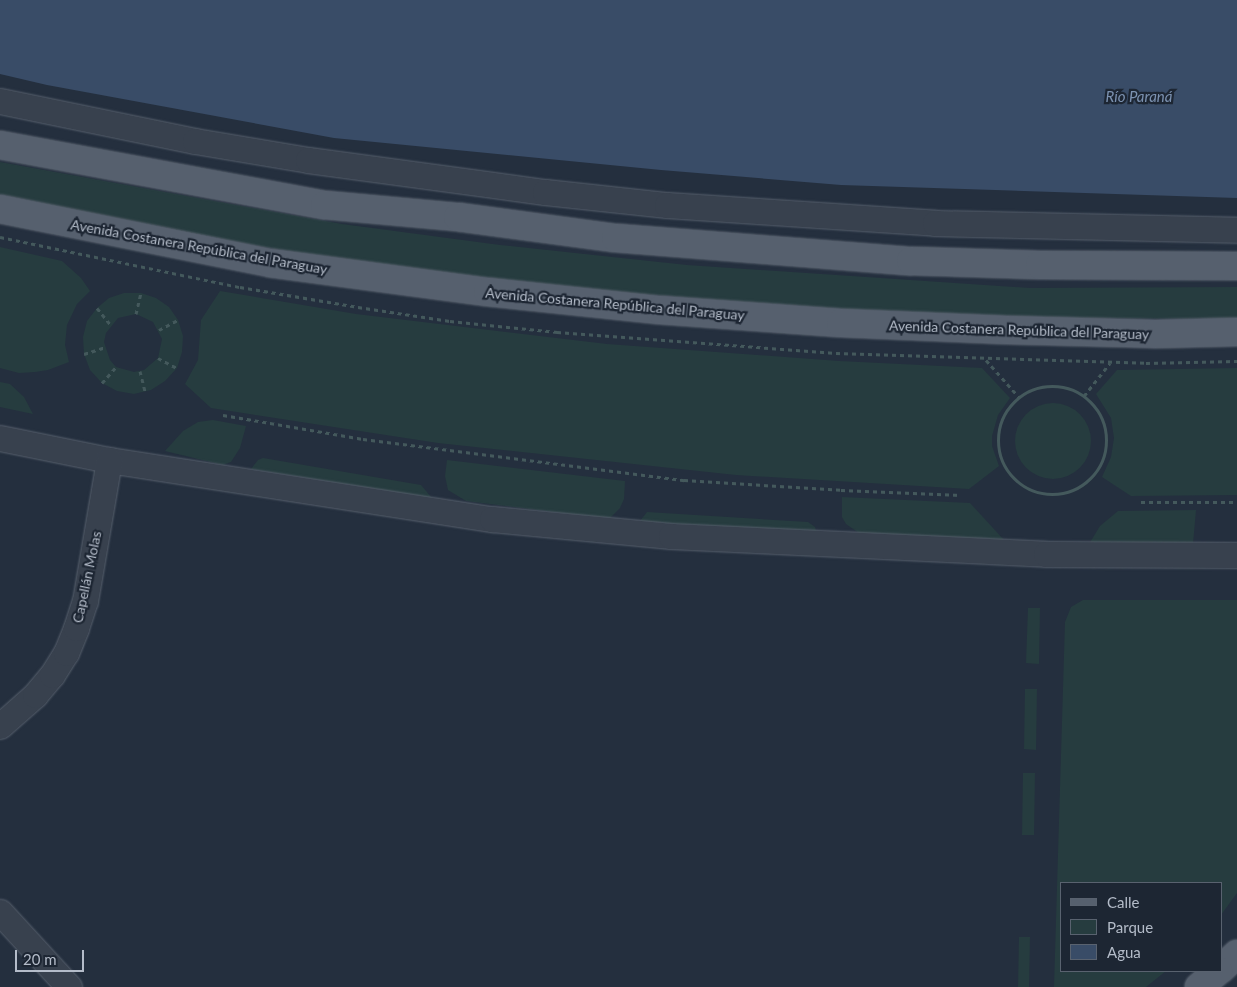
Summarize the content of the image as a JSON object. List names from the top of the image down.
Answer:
{
  "streets": {
    "main road": ["Avenida Costanera República del Paraguay"],
    "street": ["Capellán Molas"]
  },
  "water": ["Río Paraná"],
  "legend": ["Calle", "Parque", "Agua"],
  "scale_bar": "20 m"
}
